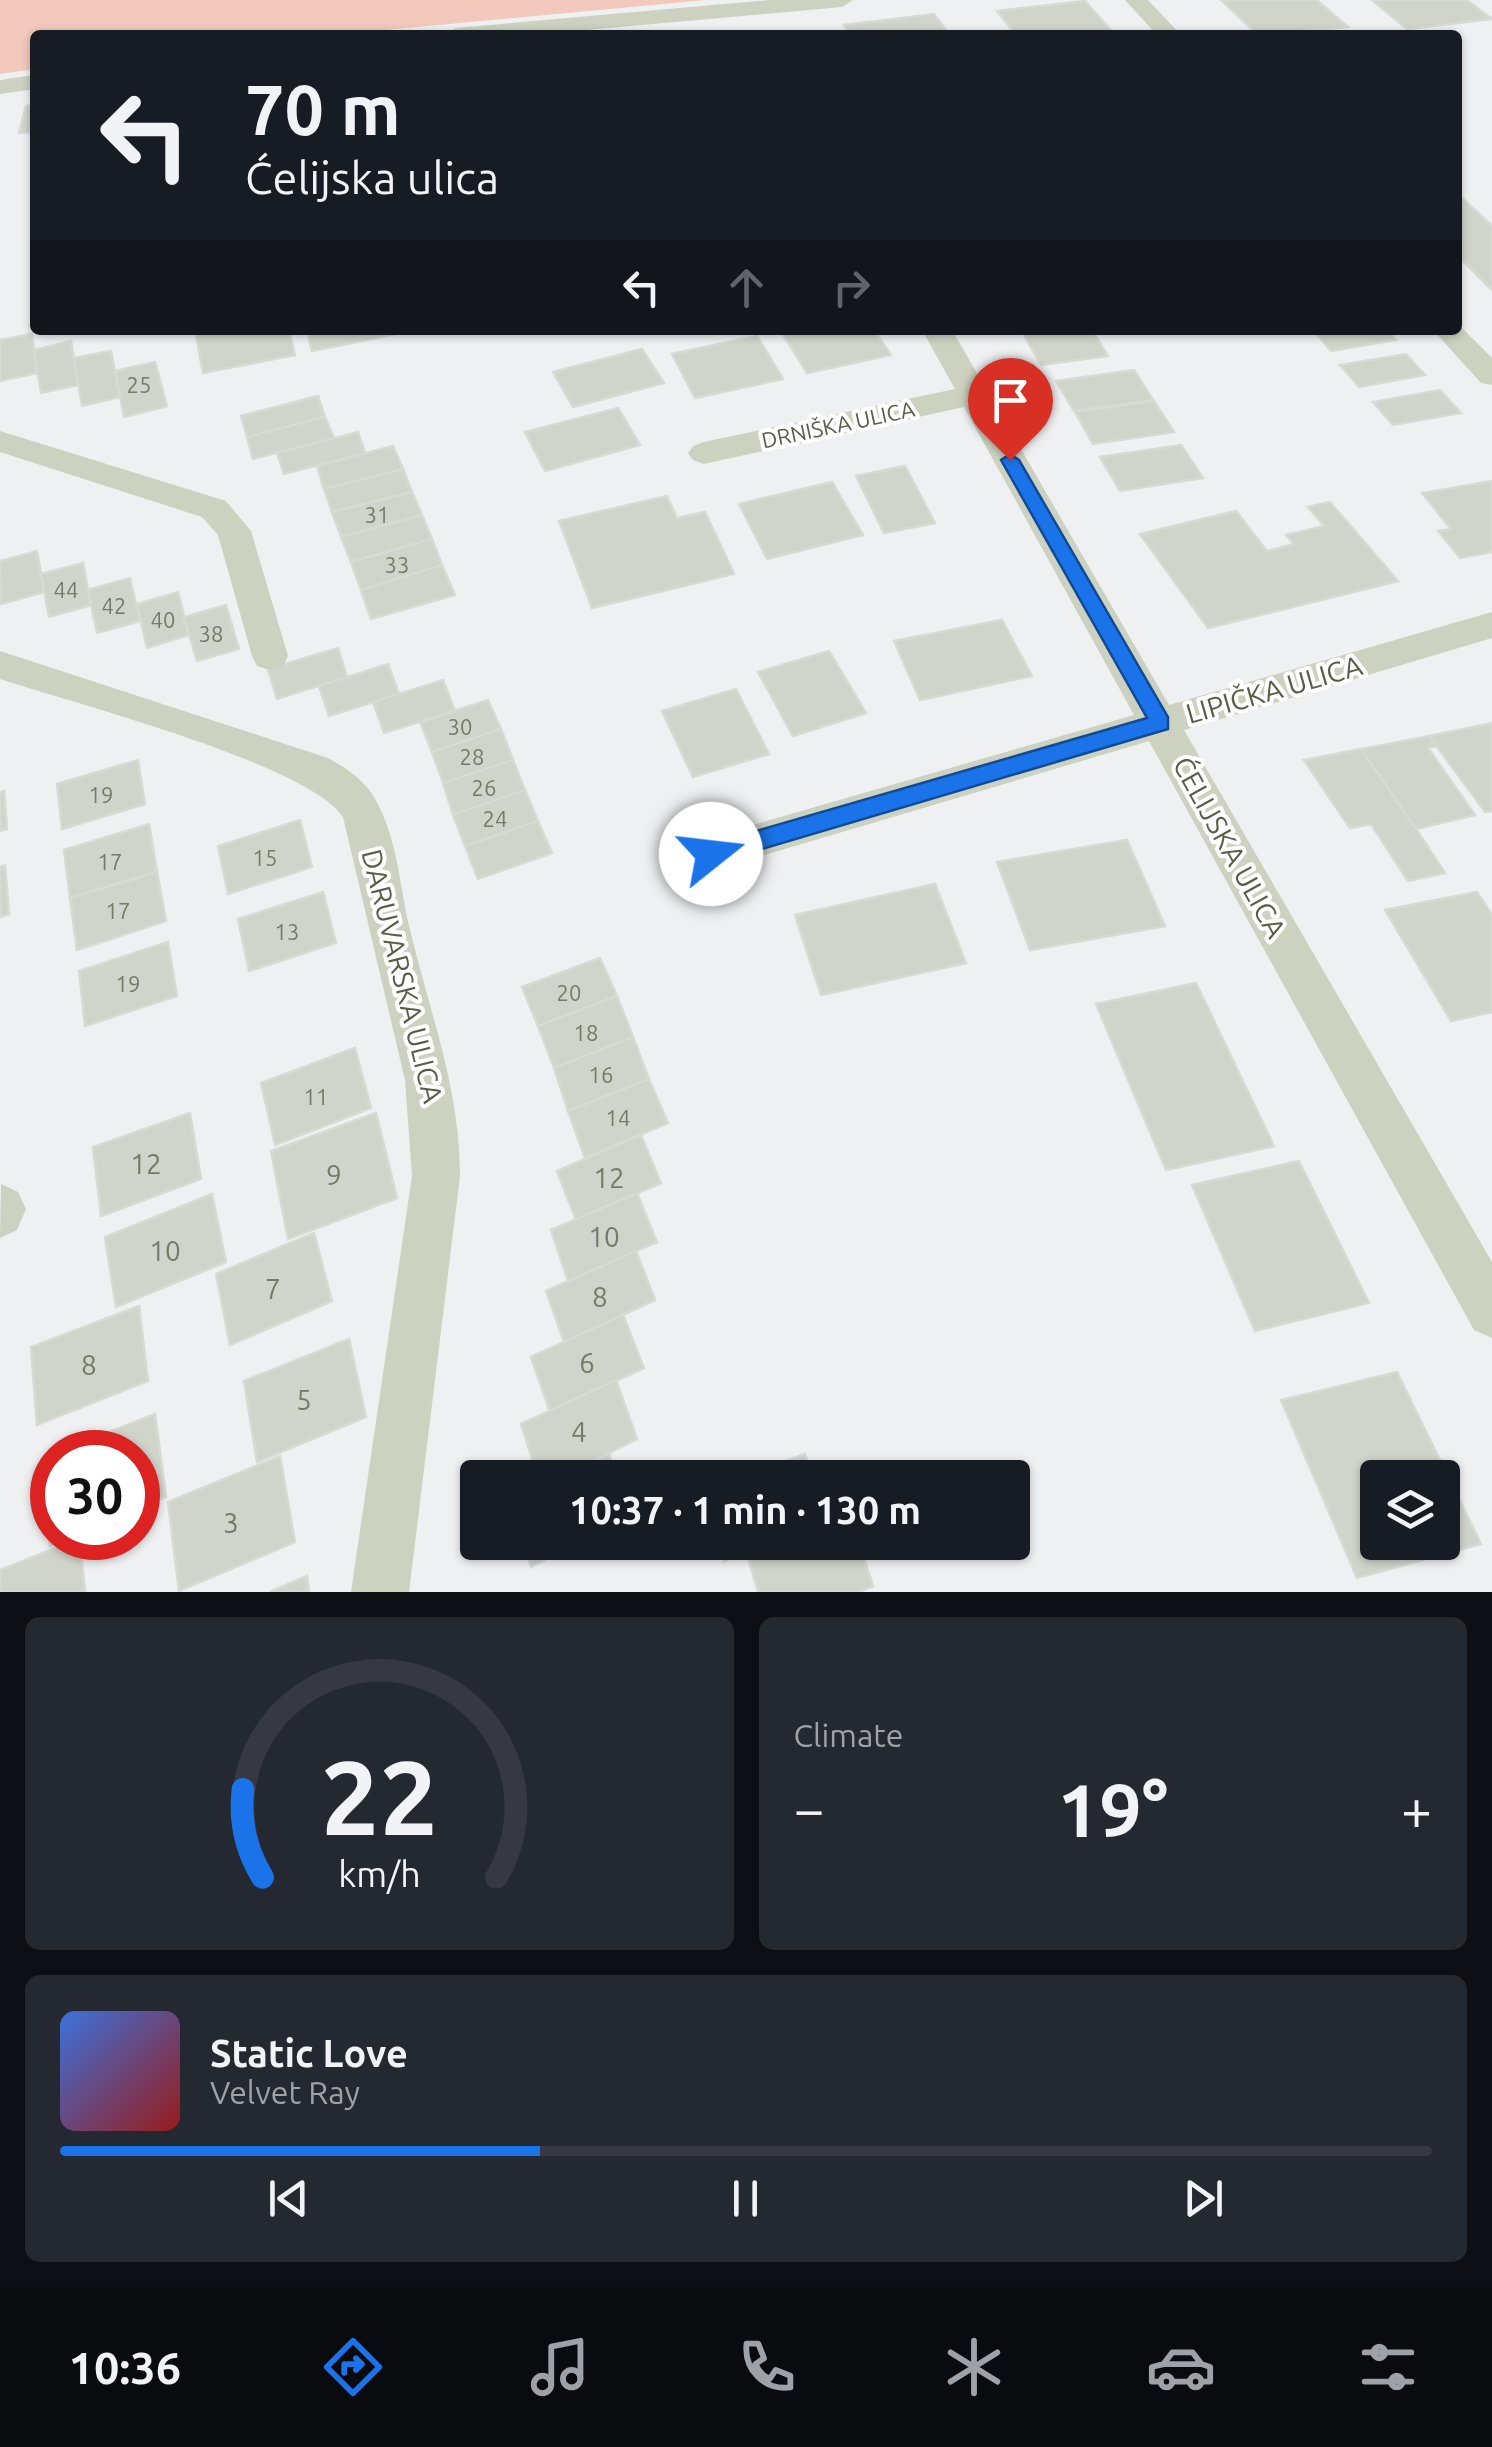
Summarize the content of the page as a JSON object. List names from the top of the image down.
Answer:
{
  "streets": {
    "street": [
      "DRNIŠKA ULICA",
      "LIPIČKA ULICA",
      "ĆELIJSKA ULICA",
      "DARUVARSKA ULICA"
    ]
  },
  "crossings": [
    ["DRNIŠKA ULICA", "ĆELIJSKA ULICA"],
    ["LIPIČKA ULICA", "ĆELIJSKA ULICA"]
  ],
  "house_numbers": [
    "25",
    "31",
    "33",
    "44",
    "42",
    "40",
    "38",
    "30",
    "28",
    "26",
    "19",
    "24",
    "15",
    "17",
    "17",
    "13",
    "19",
    "20",
    "18",
    "16",
    "11",
    "14",
    "12",
    "9",
    "12",
    "10",
    "10",
    "7",
    "8",
    "6",
    "8",
    "5",
    "4",
    "3"
  ],
  "page": {
    "turn": ["70 m", "Ćelijska ulica"],
    "limit": "30",
    "trip": "10:37 · 1 min · 130 m",
    "tile": "Climate",
    "heat": ["−", "19°", "+"],
    "song": ["Static Love", "Velvet Ray"],
    "tabs": "10:36",
    "gauge": ["22", "km/h"]
  }
}
